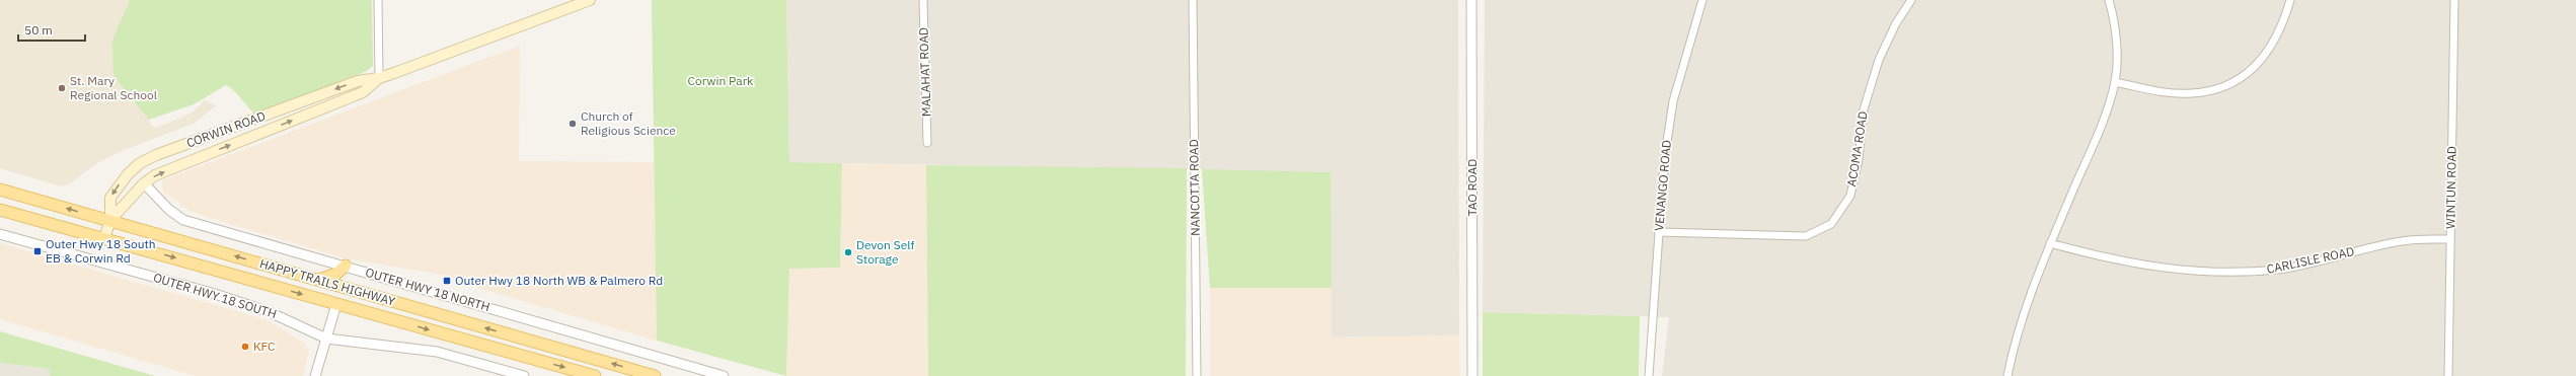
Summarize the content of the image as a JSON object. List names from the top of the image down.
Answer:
{
  "streets": {
    "main road": ["CORWIN ROAD", "HAPPY TRAILS HIGHWAY"],
    "street": [
      "MALAHAT ROAD",
      "ACOMA ROAD",
      "VENANGO ROAD",
      "NANCOTTA ROAD",
      "TAO ROAD",
      "WINTUN ROAD",
      "CARLISLE ROAD",
      "OUTER HWY 18 NORTH",
      "OUTER HWY 18 SOUTH"
    ]
  },
  "crossings": [
    ["CORWIN ROAD", "HAPPY TRAILS HIGHWAY"],
    ["CORWIN ROAD", "OUTER HWY 18 NORTH"],
    ["ACOMA ROAD", "VENANGO ROAD"],
    ["WINTUN ROAD", "CARLISLE ROAD"]
  ],
  "parks": ["Corwin Park"],
  "places": {
    "other": [
      "St. Mary Regional School",
      "Church of Religious Science",
      "Devon Self Storage",
      "KFC"
    ],
    "transit": ["Outer Hwy 18 South EB & Corwin Rd", "Outer Hwy 18 North WB & Palmero Rd"]
  },
  "scale_bar": "50 m"
}
